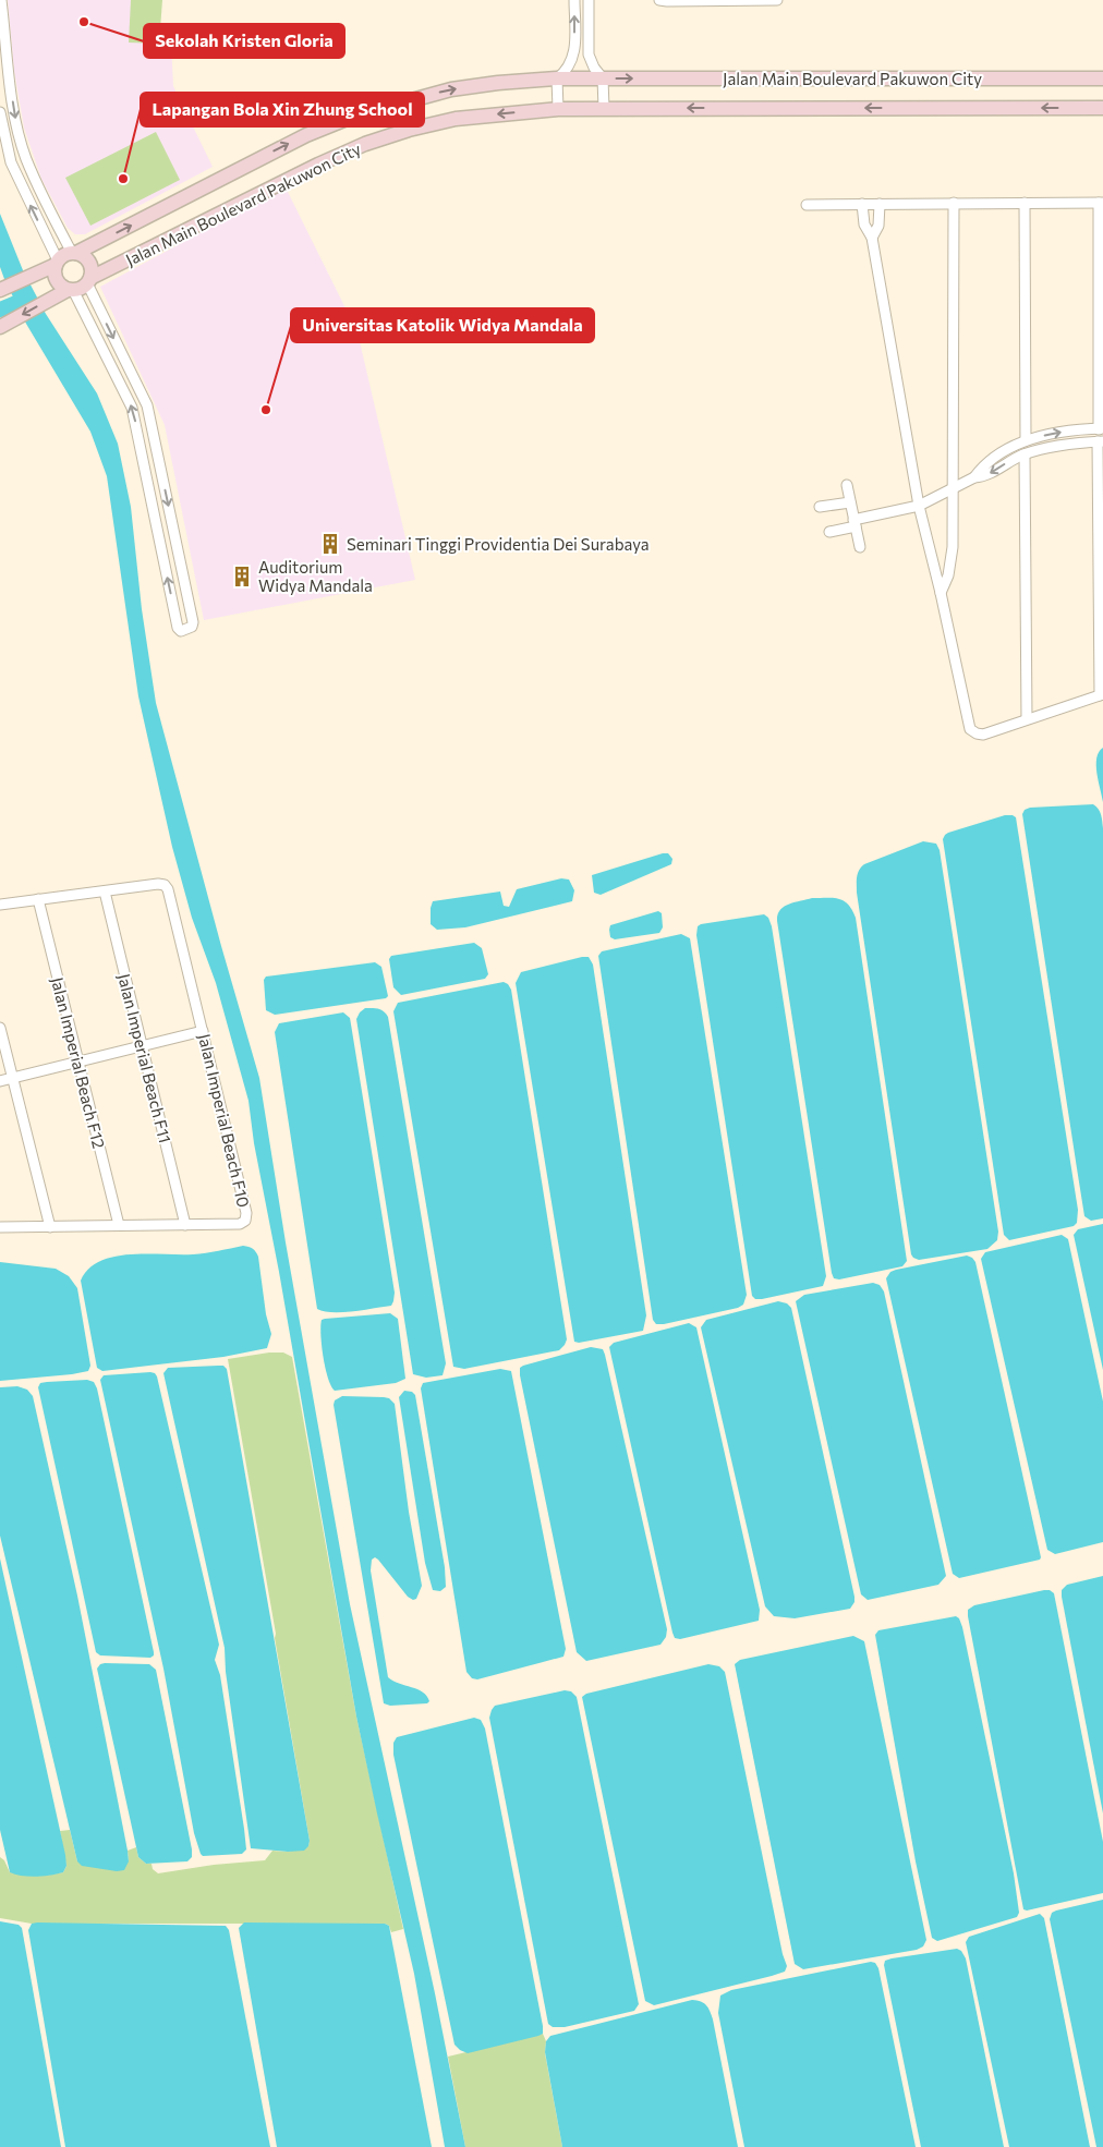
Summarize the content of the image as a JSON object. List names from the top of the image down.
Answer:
{
  "streets": {
    "street": [
      "Jalan Main Boulevard Pakuwon City",
      "Jalan Imperial Beach F11",
      "Jalan Imperial Beach F12",
      "Jalan Imperial Beach F10"
    ]
  },
  "crossings": [
    ["Jalan Imperial Beach F11", "Jalan Imperial Beach F10"],
    ["Jalan Imperial Beach F12", "Jalan Imperial Beach F10"]
  ],
  "places": {
    "other": ["Sekolah Kristen Gloria", "Lapangan Bola Xin Zhung School", "Universitas Katolik Widya Mandala"],
    "building": ["Seminari Tinggi Providentia Dei Surabaya", "Auditorium Widya Mandala"]
  }
}
